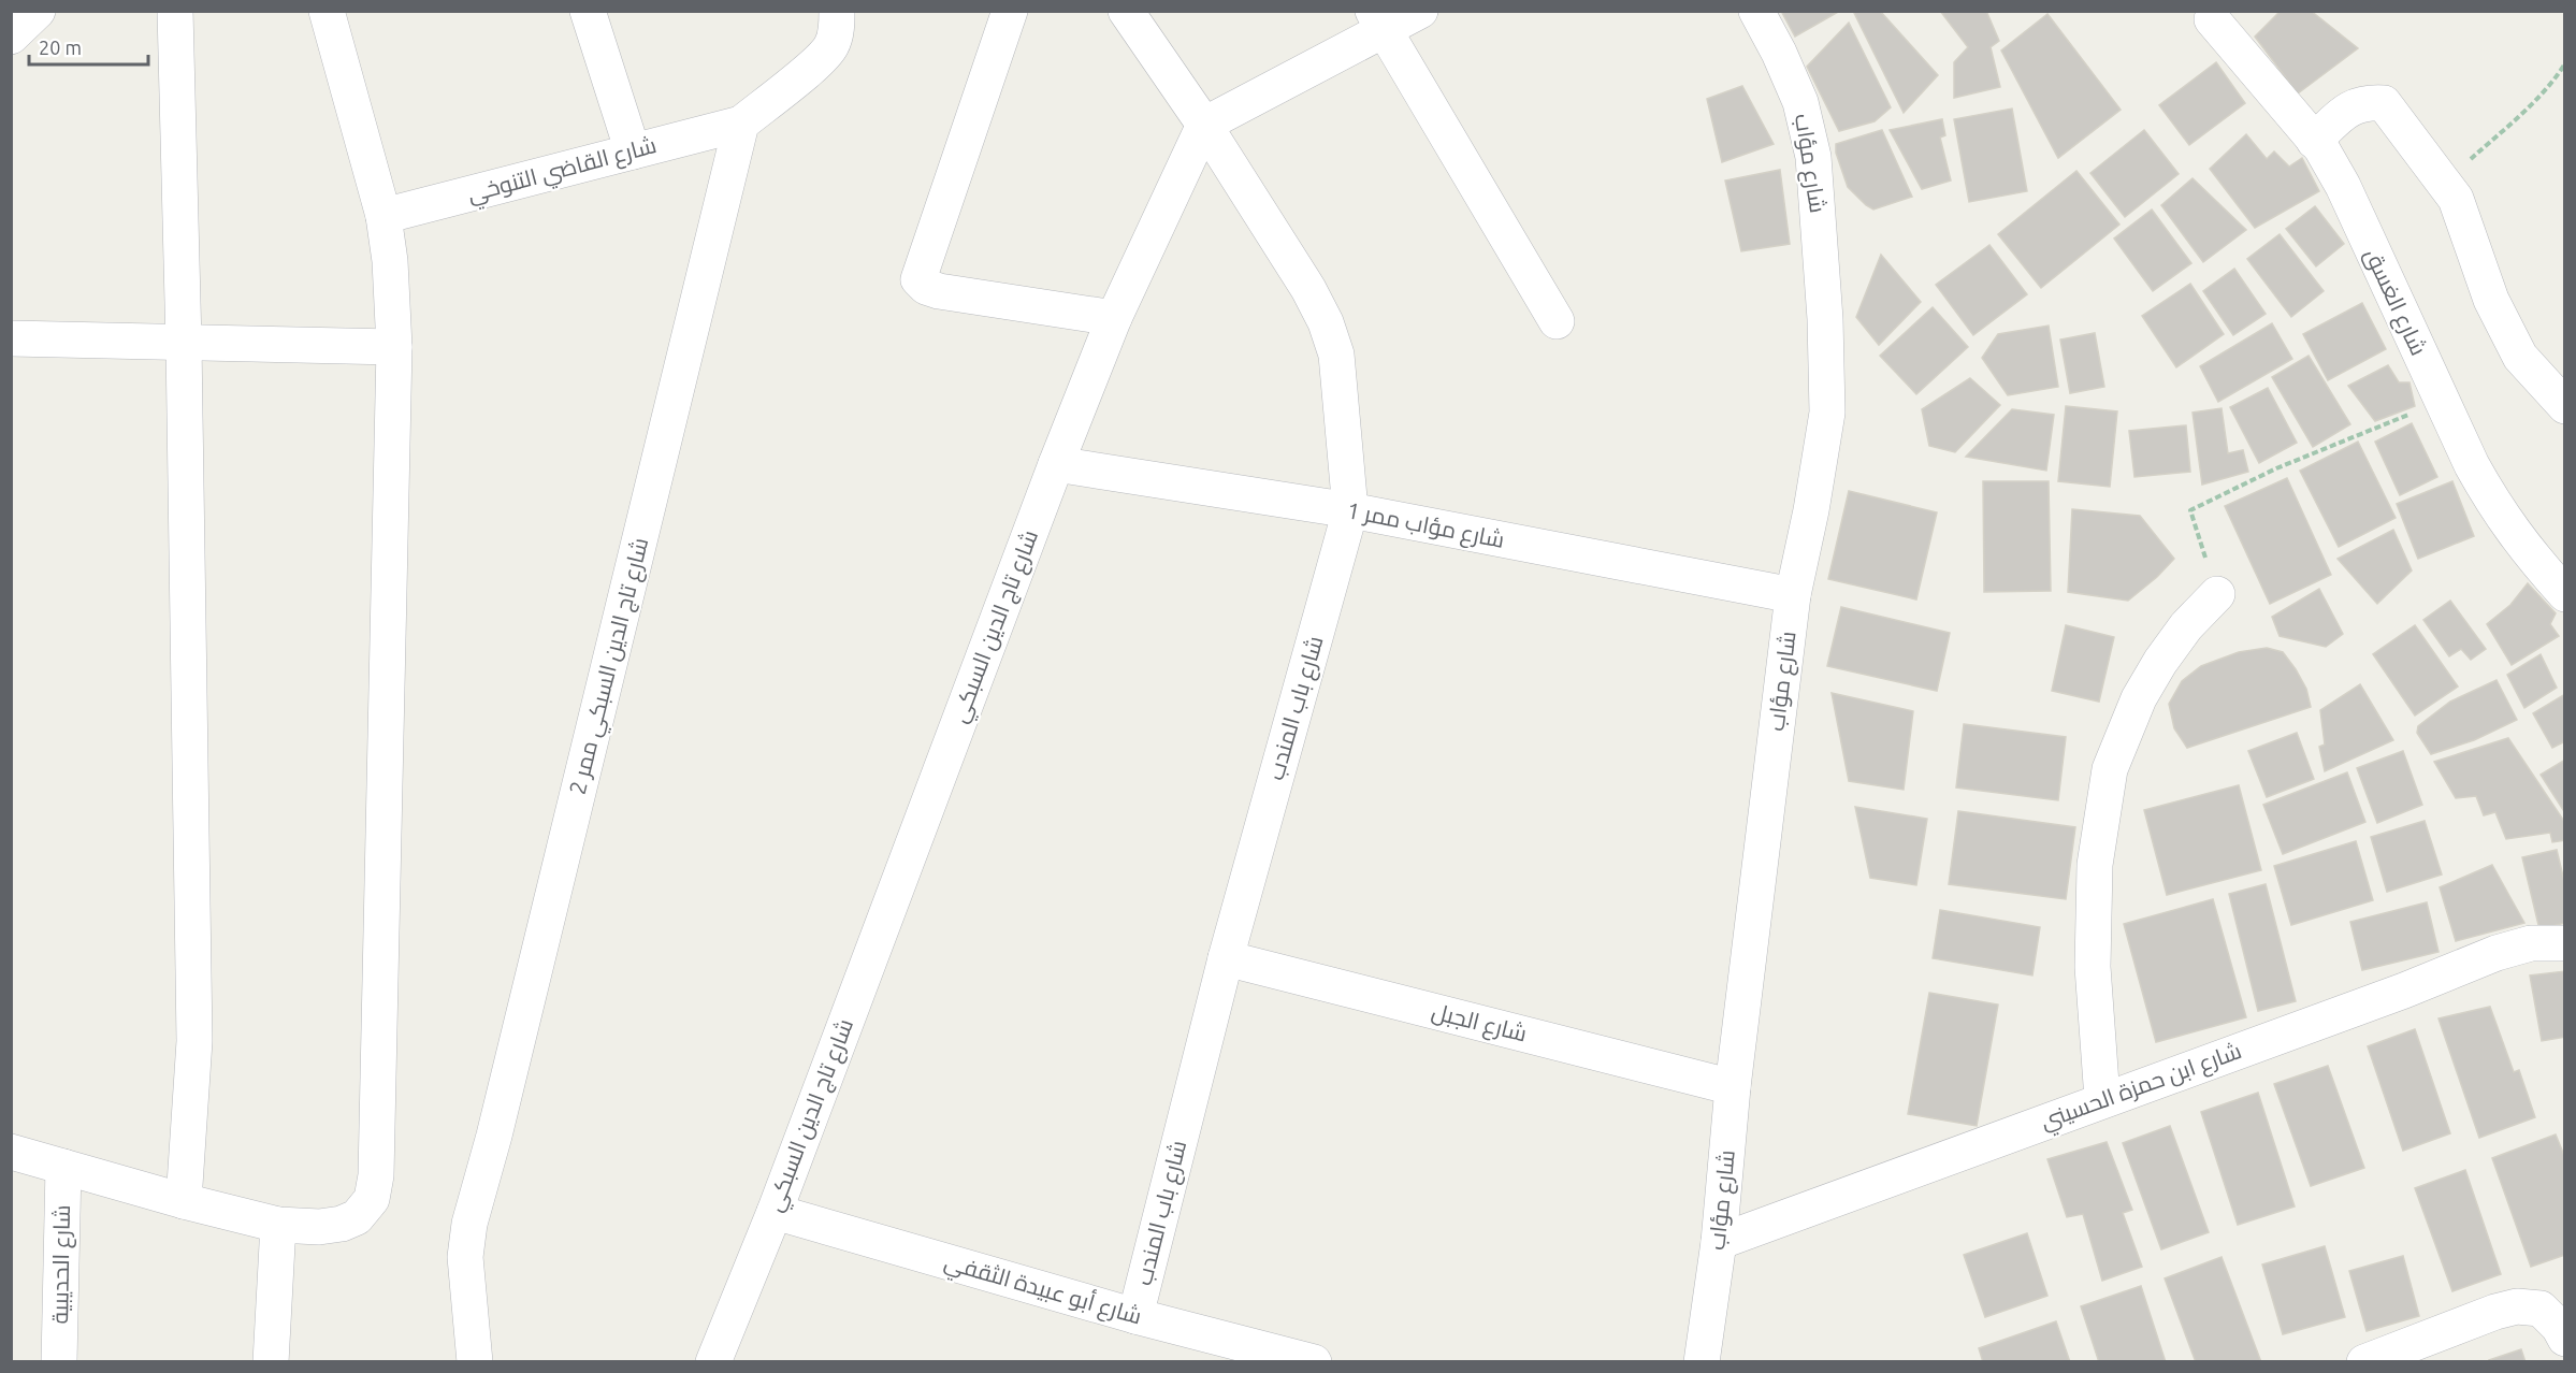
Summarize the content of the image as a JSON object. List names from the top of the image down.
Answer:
{
  "streets": {
    "street": [
      "شارع مؤاب",
      "شارع القاضي التنوخي",
      "شارع الغسق",
      "شارع مؤاب ممر 1",
      "شارع تاج الدين السبكي",
      "شارع تاج الدين السبكي ممر 2",
      "شارع باب المندب",
      "شارع الجبل",
      "شارع ابن حمزة الحسيني",
      "شارع الحديبية",
      "شارع أبو عبيدة الثقفي"
    ]
  },
  "crossings": [
    ["شارع مؤاب", "شارع مؤاب ممر 1"],
    ["شارع مؤاب", "شارع الجبل"],
    ["شارع مؤاب", "شارع ابن حمزة الحسيني"],
    ["شارع القاضي التنوخي", "شارع تاج الدين السبكي ممر 2"],
    ["شارع مؤاب ممر 1", "شارع تاج الدين السبكي"],
    ["شارع مؤاب ممر 1", "شارع باب المندب"],
    ["شارع تاج الدين السبكي", "شارع باب المندب"],
    ["شارع تاج الدين السبكي", "شارع أبو عبيدة الثقفي"],
    ["شارع باب المندب", "شارع الجبل"],
    ["شارع باب المندب", "شارع أبو عبيدة الثقفي"]
  ],
  "scale_bar": "20 m"
}
